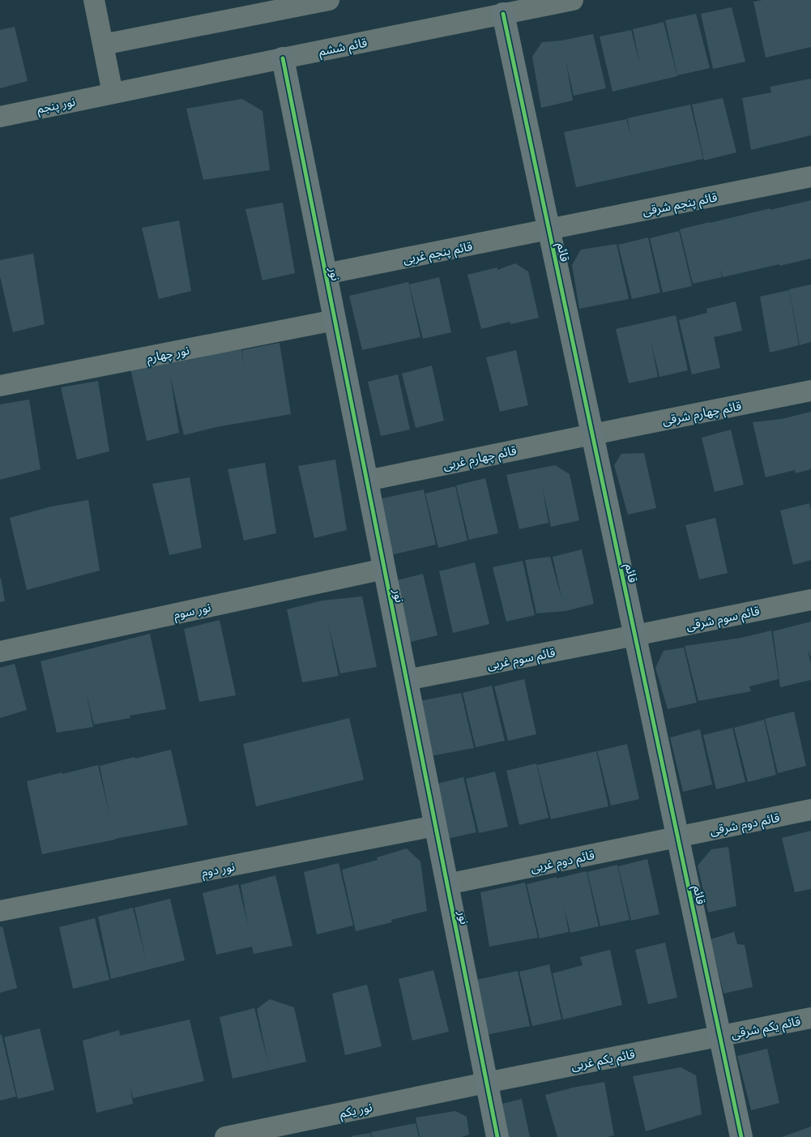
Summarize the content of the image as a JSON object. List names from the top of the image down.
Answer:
{
  "streets": {
    "street": [
      "قائم ششم",
      "نور پنجم",
      "قائم پنجم شرقی",
      "قائم پنجم غربی",
      "قائم",
      "نور",
      "نور چهارم",
      "قائم چهارم شرقی",
      "قائم چهارم غربی",
      "نور سوم",
      "قائم سوم شرقی",
      "قائم سوم غربی",
      "قائم دوم شرقی",
      "قائم دوم غربی",
      "نور دوم",
      "قائم یکم شرقی",
      "قائم یکم غربی",
      "نور یکم"
    ]
  },
  "crossings": [
    ["قائم ششم", "نور پنجم"],
    ["قائم ششم", "قائم"],
    ["قائم ششم", "نور"],
    ["قائم پنجم شرقی", "قائم پنجم غربی"],
    ["قائم پنجم شرقی", "قائم"],
    ["قائم پنجم غربی", "قائم"],
    ["قائم پنجم غربی", "نور"],
    ["قائم", "قائم چهارم شرقی"],
    ["قائم", "قائم چهارم غربی"],
    ["قائم", "قائم سوم شرقی"],
    ["قائم", "قائم سوم غربی"],
    ["قائم", "قائم دوم شرقی"],
    ["قائم", "قائم دوم غربی"],
    ["قائم", "قائم یکم شرقی"],
    ["قائم", "قائم یکم غربی"],
    ["نور", "نور چهارم"],
    ["نور", "قائم چهارم غربی"],
    ["نور", "نور سوم"],
    ["نور", "قائم سوم غربی"],
    ["نور", "قائم دوم غربی"],
    ["نور", "نور دوم"],
    ["نور", "قائم یکم غربی"],
    ["نور", "نور یکم"],
    ["قائم چهارم شرقی", "قائم چهارم غربی"],
    ["قائم سوم شرقی", "قائم سوم غربی"],
    ["قائم دوم شرقی", "قائم دوم غربی"],
    ["قائم یکم شرقی", "قائم یکم غربی"],
    ["قائم یکم غربی", "نور یکم"]
  ]
}
